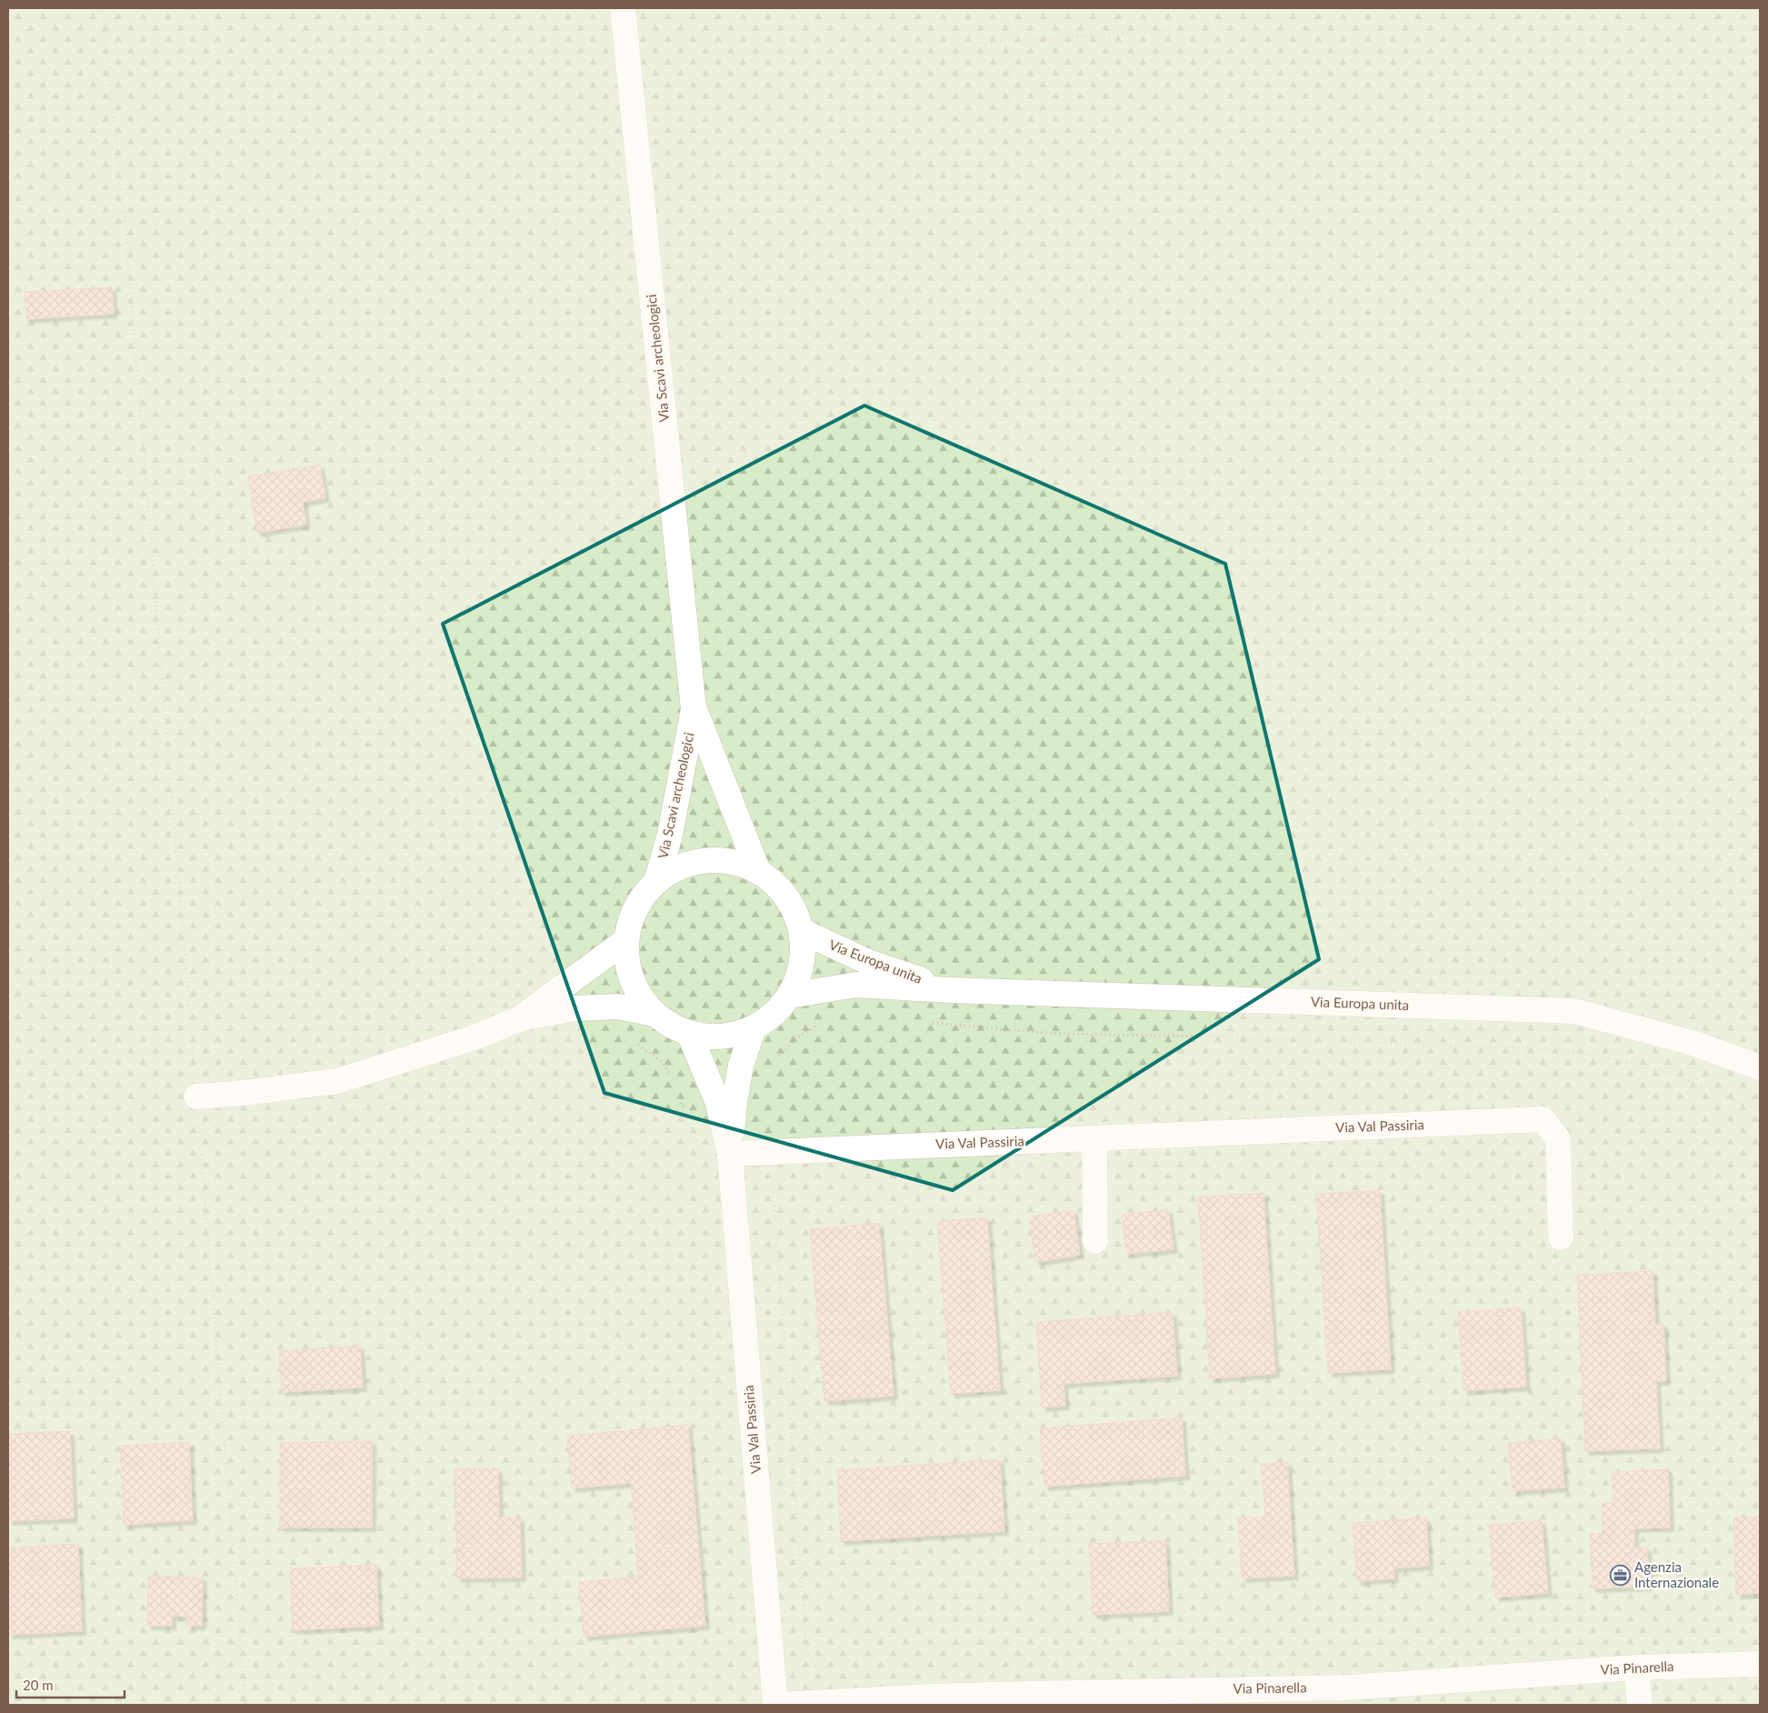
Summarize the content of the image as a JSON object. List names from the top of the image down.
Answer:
{
  "streets": {
    "street": [
      "Via Scavi archeologici",
      "Via Europa unita",
      "Via Val Passiria",
      "Via Pinarella"
    ]
  },
  "places": {
    "office": ["Agenzia Internazionale"]
  },
  "scale_bar": "20 m"
}
